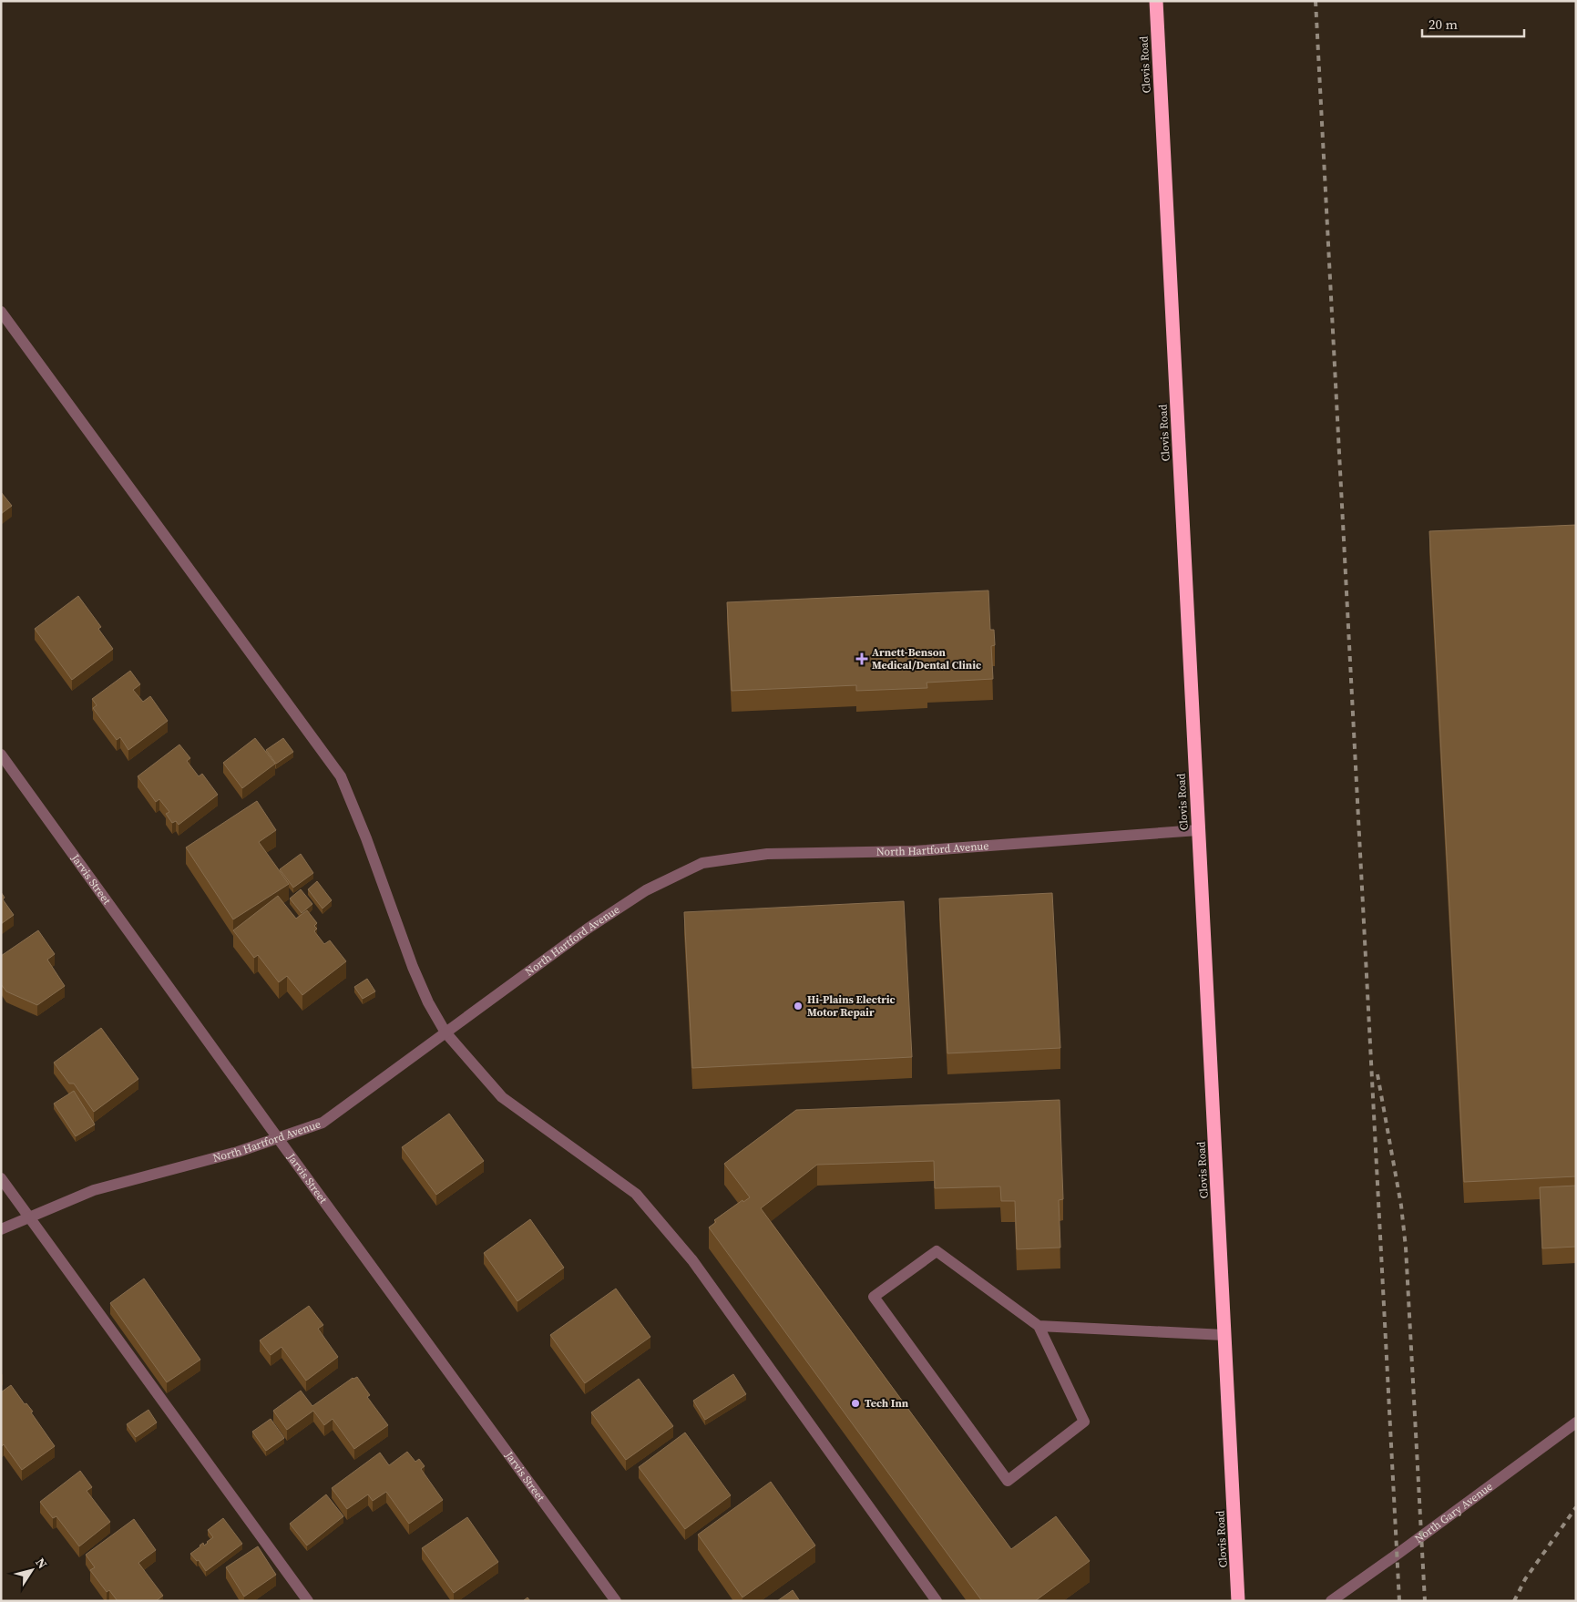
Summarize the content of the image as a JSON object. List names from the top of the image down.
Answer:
{
  "streets": {
    "highway": ["Clovis Road"],
    "street": ["North Hartford Avenue", "Jarvis Street", "North Gary Avenue"]
  },
  "crossings": [
    ["Clovis Road", "North Hartford Avenue"],
    ["North Hartford Avenue", "Jarvis Street"]
  ],
  "places": {
    "health": ["Arnett-Benson Medical/Dental Clinic"],
    "other": ["Hi-Plains Electric Motor Repair", "Tech Inn"]
  },
  "scale_bar": "20 m",
  "north": "top right"
}
